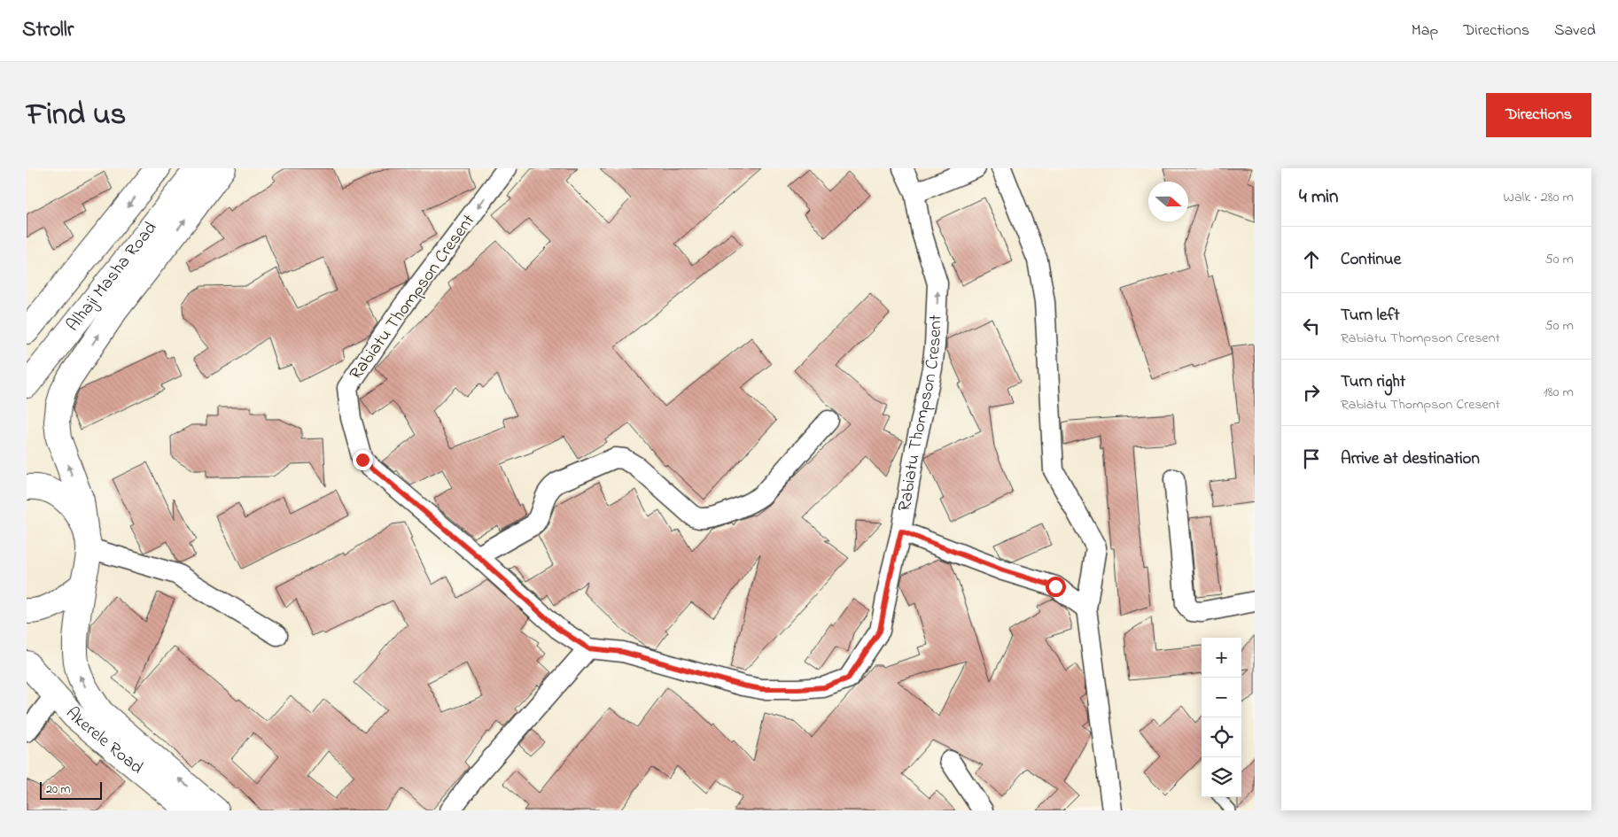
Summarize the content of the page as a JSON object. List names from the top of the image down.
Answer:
{
  "streets": {
    "street": ["Alhaji Masha Road", "Rabiatu Thompson Cresent", "Akerele Road"]
  },
  "scale_bar": "20 m",
  "north": "right",
  "page": {
    "header": "Strollr",
    "nav": ["Map", "Directions", "Saved"],
    "title": "Find us",
    "buttons": "Directions",
    "heading": ["4 min", "Walk · 280 m"],
    "list": [
      ["Continue", "50 m"],
      ["Turn left", "Rabiatu Thompson Cresent", "50 m"],
      ["Turn right", "Rabiatu Thompson Cresent", "180 m"],
      "Arrive at destination"
    ],
    "map_buttons": ["+", "−"],
    "scale": "20 m"
  }
}
